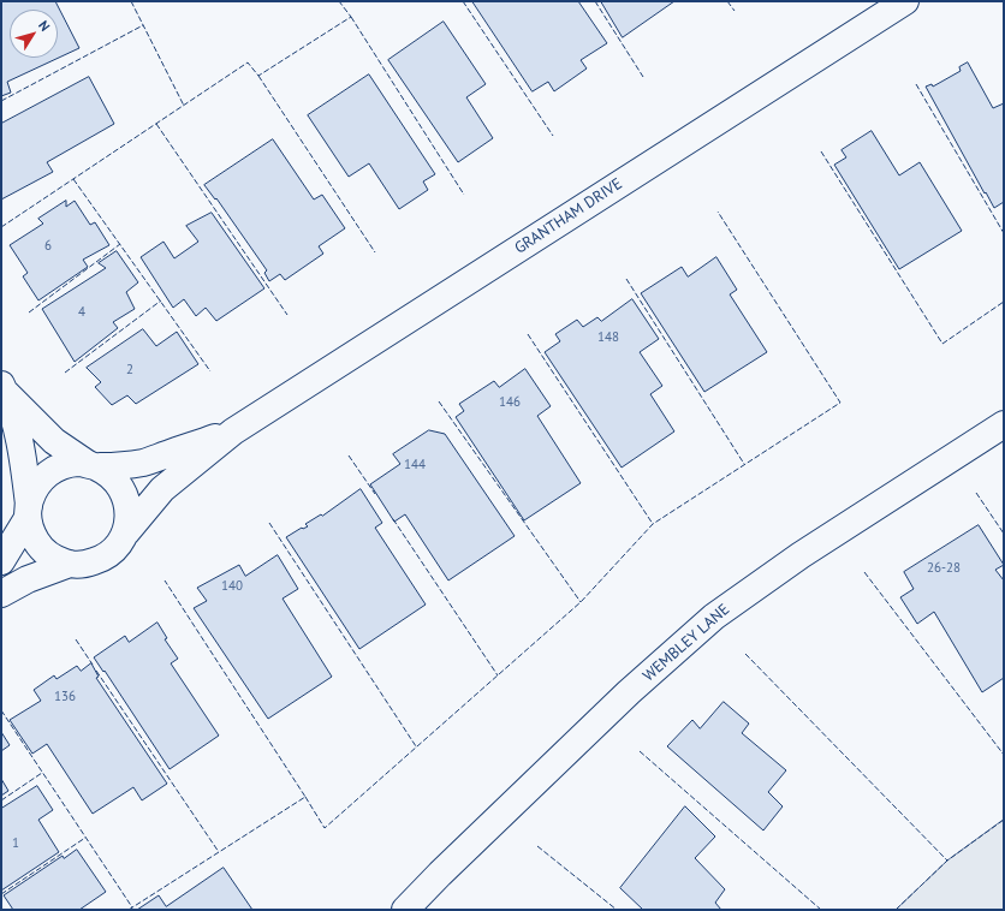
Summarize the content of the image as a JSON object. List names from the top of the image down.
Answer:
{
  "streets": {
    "street": ["GRANTHAM DRIVE", "WEMBLEY LANE"]
  },
  "house_numbers": [
    "6",
    "4",
    "148",
    "2",
    "146",
    "144",
    "26-28",
    "140",
    "136",
    "1"
  ],
  "north": "top right"
}
